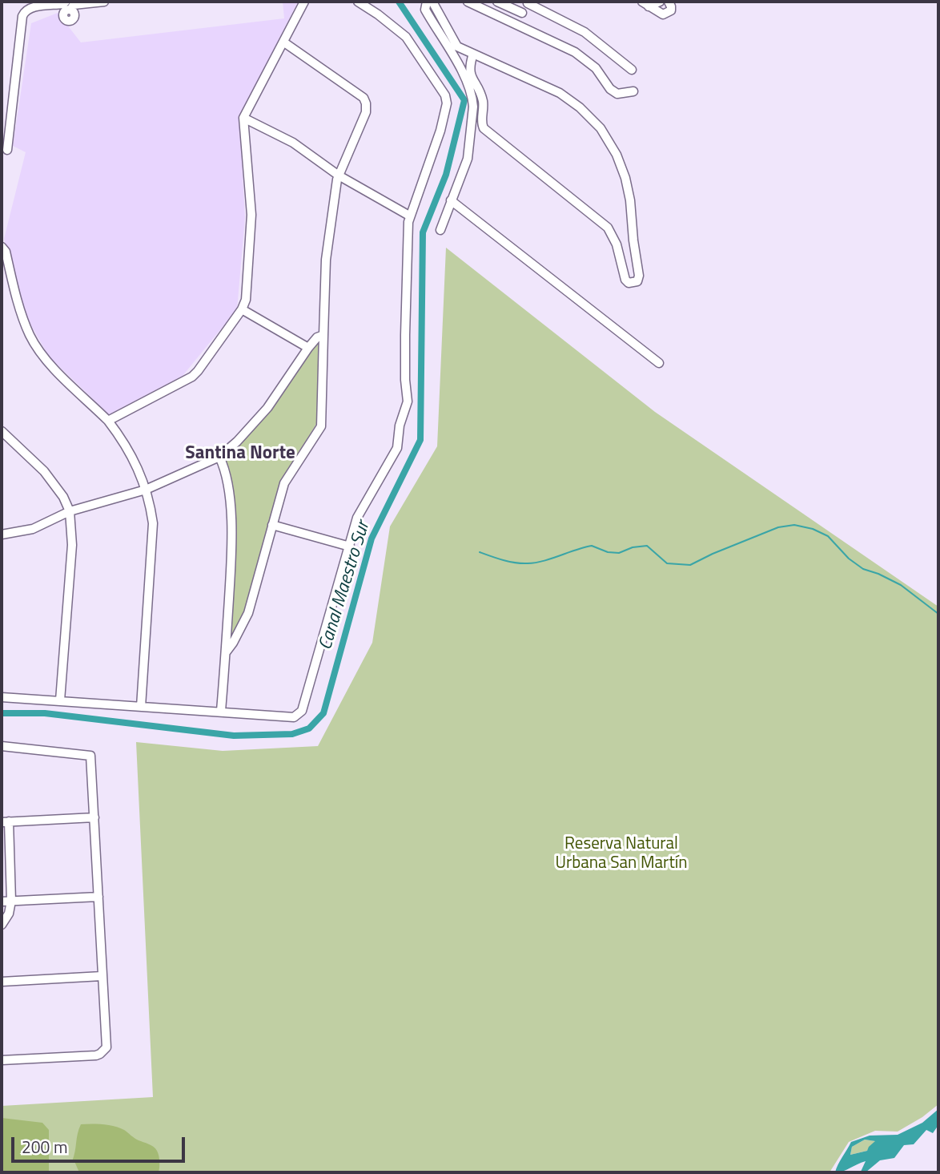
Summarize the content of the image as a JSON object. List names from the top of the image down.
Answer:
{
  "districts": ["Santina Norte"],
  "water": ["Canal Maestro Sur"],
  "parks": ["Reserva Natural Urbana San Martín"],
  "scale_bar": "200 m"
}
